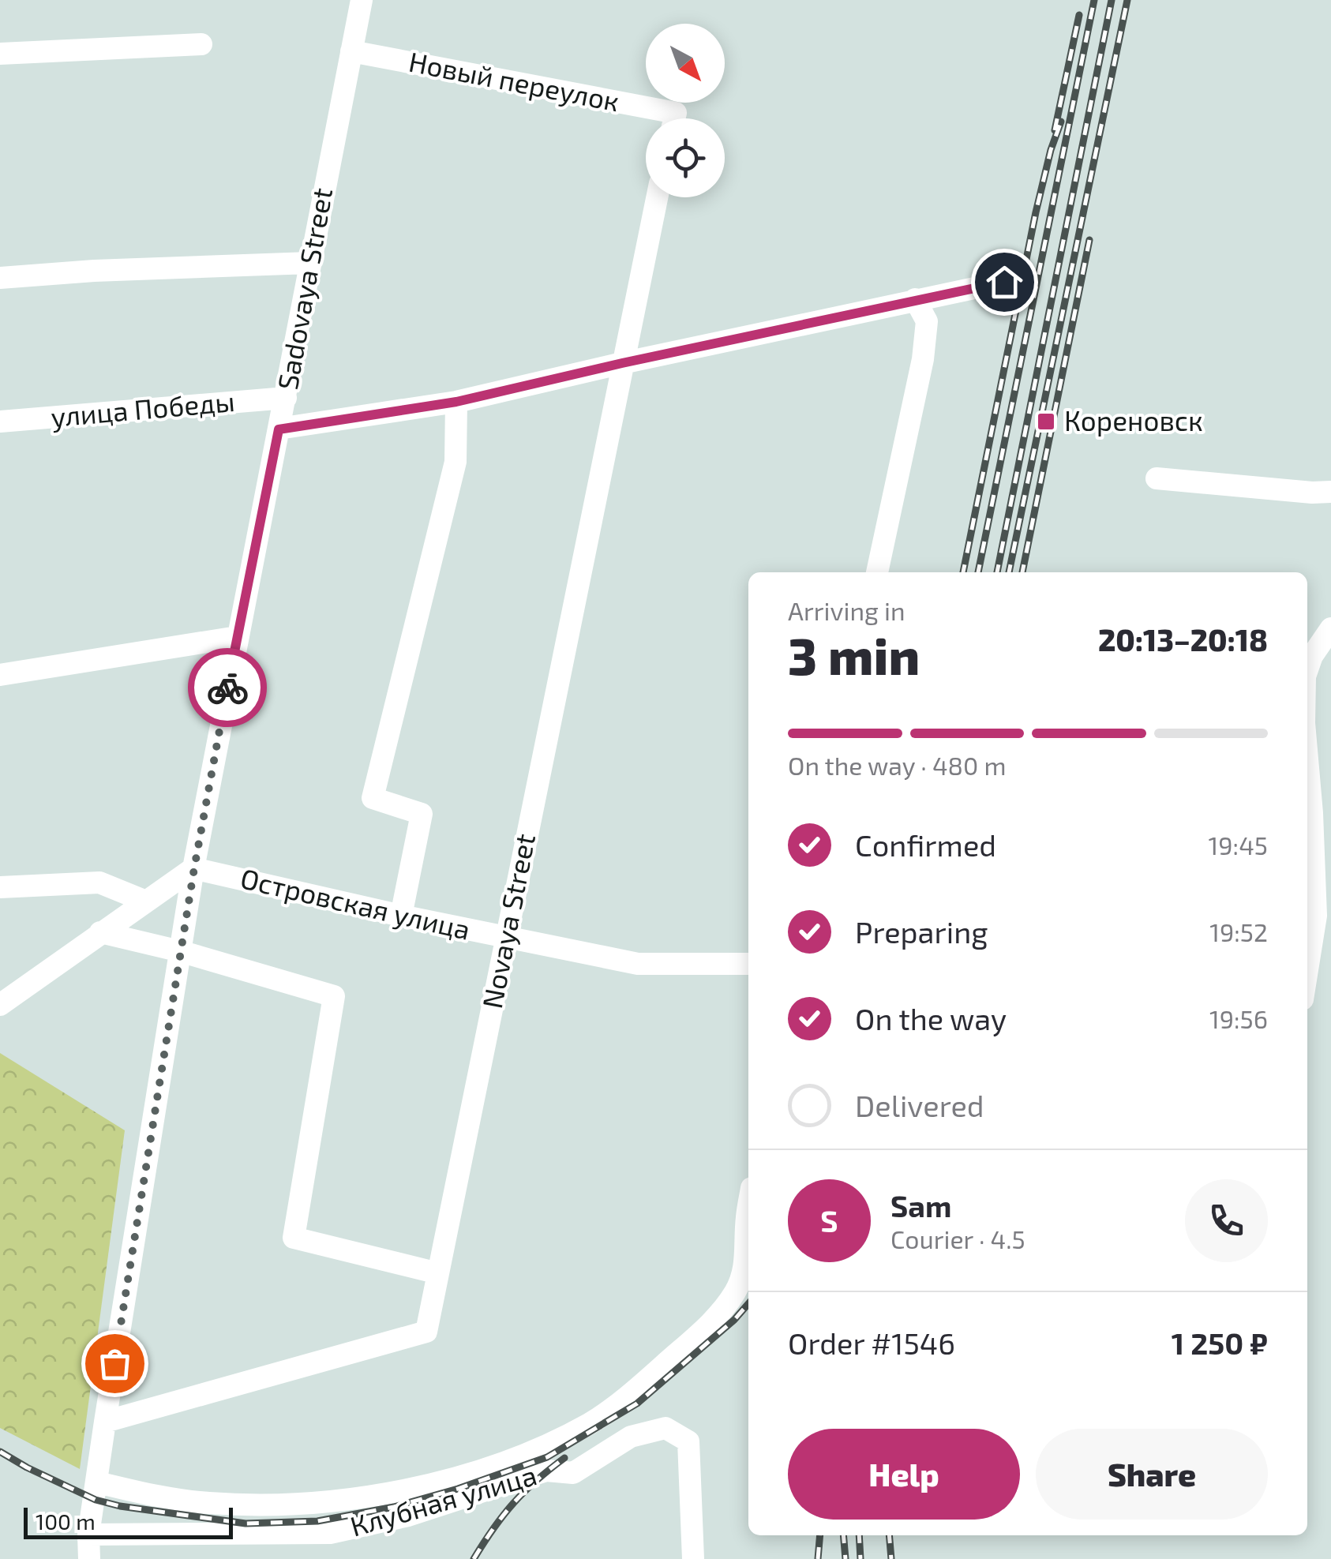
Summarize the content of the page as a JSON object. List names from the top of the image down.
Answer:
{
  "streets": {
    "street": [
      "Новый переулок",
      "Sadovaya Street",
      "улица Победы",
      "Островская улица",
      "Novaya Street",
      "Клубная улица"
    ]
  },
  "crossings": [
    ["Новый переулок", "Sadovaya Street"],
    ["Sadovaya Street", "улица Победы"],
    ["Sadovaya Street", "Островская улица"],
    ["Sadovaya Street", "Novaya Street"],
    ["Sadovaya Street", "Клубная улица"],
    ["Островская улица", "Novaya Street"]
  ],
  "places": {
    "transit": ["Кореновск"]
  },
  "scale_bar": "100 m",
  "north": "bottom right",
  "page": {
    "heading": ["3 min", "Arriving in", "20:13–20:18"],
    "panel": [
      "Sam",
      "Courier · 4.5",
      "Order #1546",
      "1 250 ₽"
    ],
    "bar": "On the way · 480 m",
    "list": [
      ["Confirmed", "19:45"],
      ["Preparing", "19:52"],
      ["On the way", "19:56"],
      "Delivered"
    ],
    "round": "S",
    "buttons": ["Help", "Share"],
    "scale": "100 m"
  }
}
